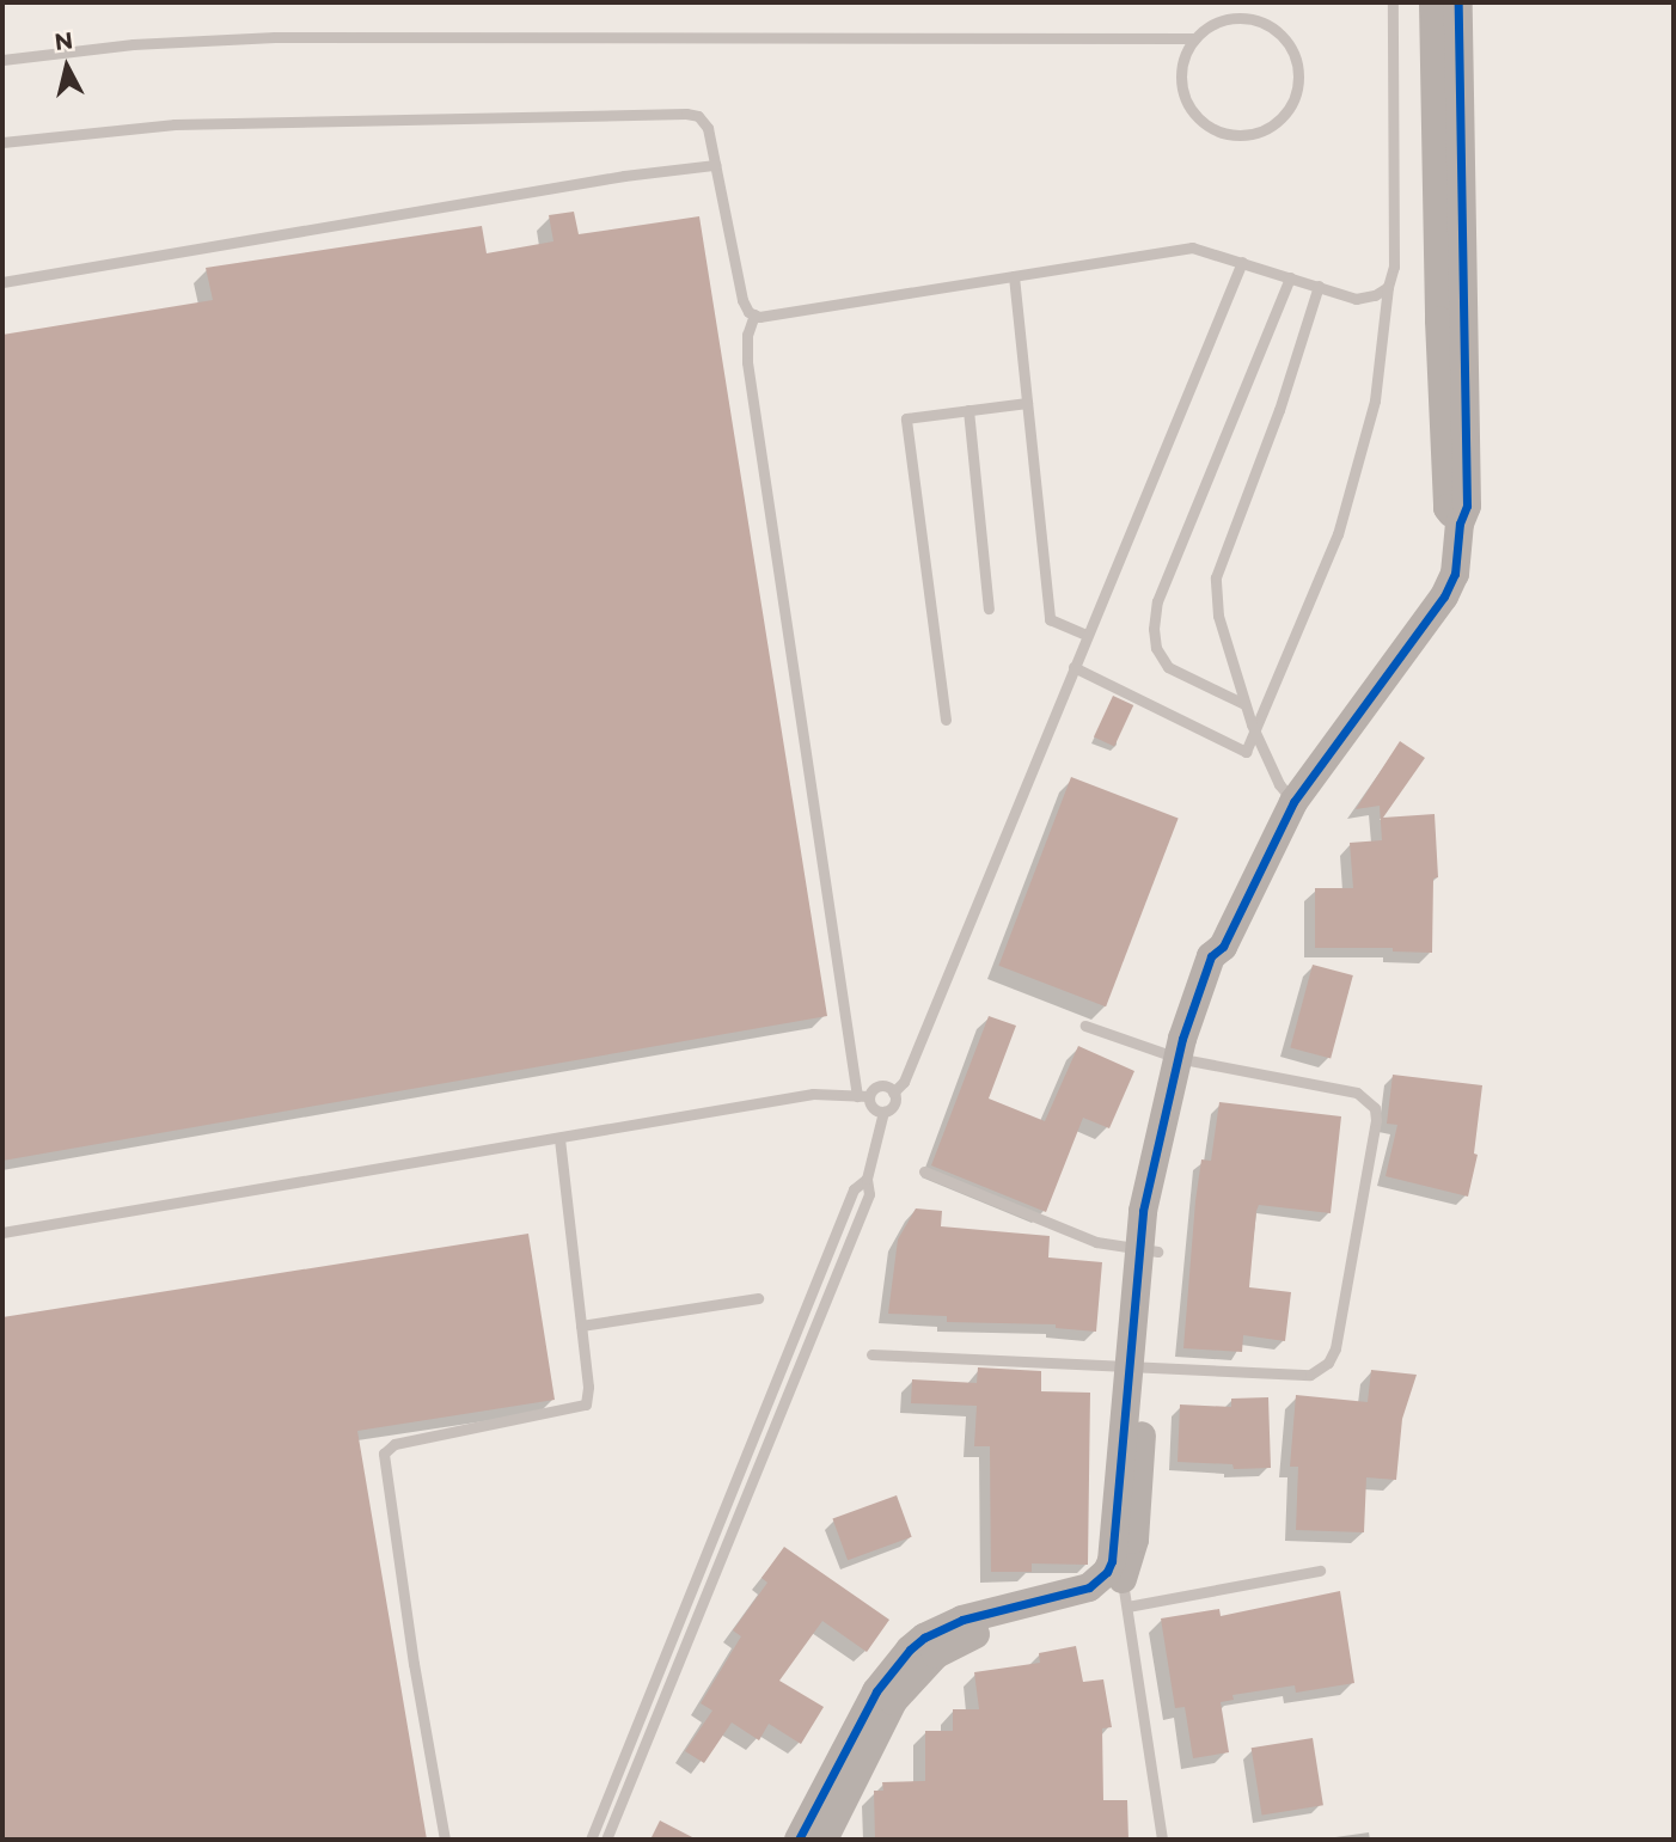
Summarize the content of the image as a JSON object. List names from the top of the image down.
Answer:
{
  "north": "top"
}
